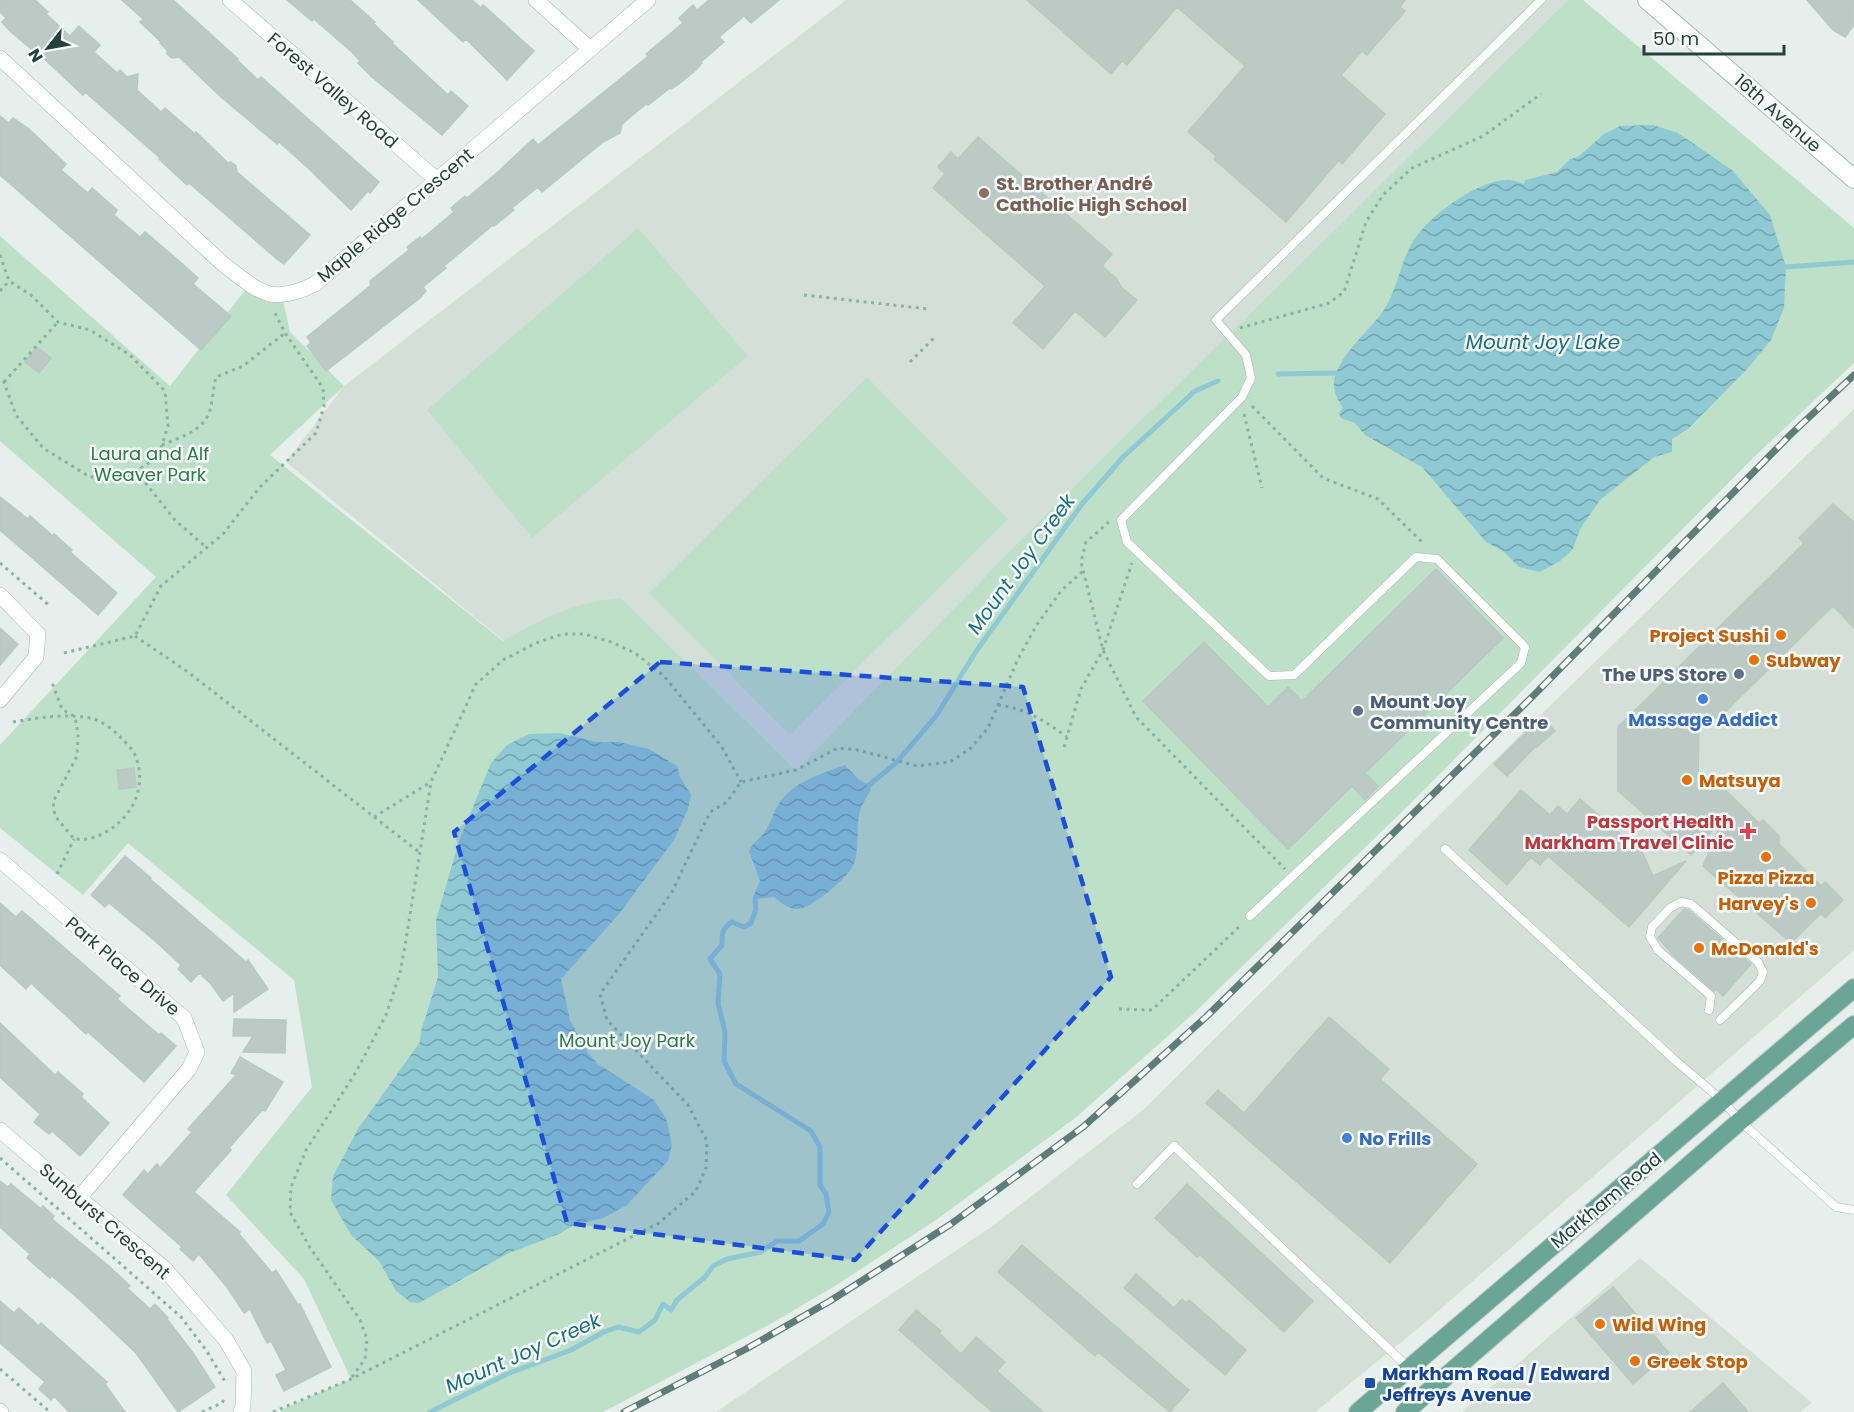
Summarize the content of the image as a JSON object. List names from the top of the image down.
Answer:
{
  "streets": {
    "main road": ["16th Avenue", "Markham Road"],
    "street": [
      "Forest Valley Road",
      "Maple Ridge Crescent",
      "Park Place Drive",
      "Sunburst Crescent"
    ]
  },
  "crossings": [
    ["Forest Valley Road", "Maple Ridge Crescent"],
    ["Park Place Drive", "Sunburst Crescent"]
  ],
  "water": ["Mount Joy Lake", "Mount Joy Creek"],
  "parks": ["Laura and Alf Weaver Park", "Mount Joy Park"],
  "places": {
    "other": [
      "St. Brother André Catholic High School",
      "Project Sushi",
      "Subway",
      "The UPS Store",
      "Massage Addict",
      "Mount Joy Community Centre",
      "Matsuya",
      "Pizza Pizza",
      "Harvey's",
      "McDonald's",
      "No Frills",
      "Wild Wing",
      "Greek Stop"
    ],
    "health": ["Passport Health Markham Travel Clinic"],
    "transit": ["Markham Road / Edward Jeffreys Avenue"]
  },
  "scale_bar": "50 m",
  "north": "bottom left"
}
